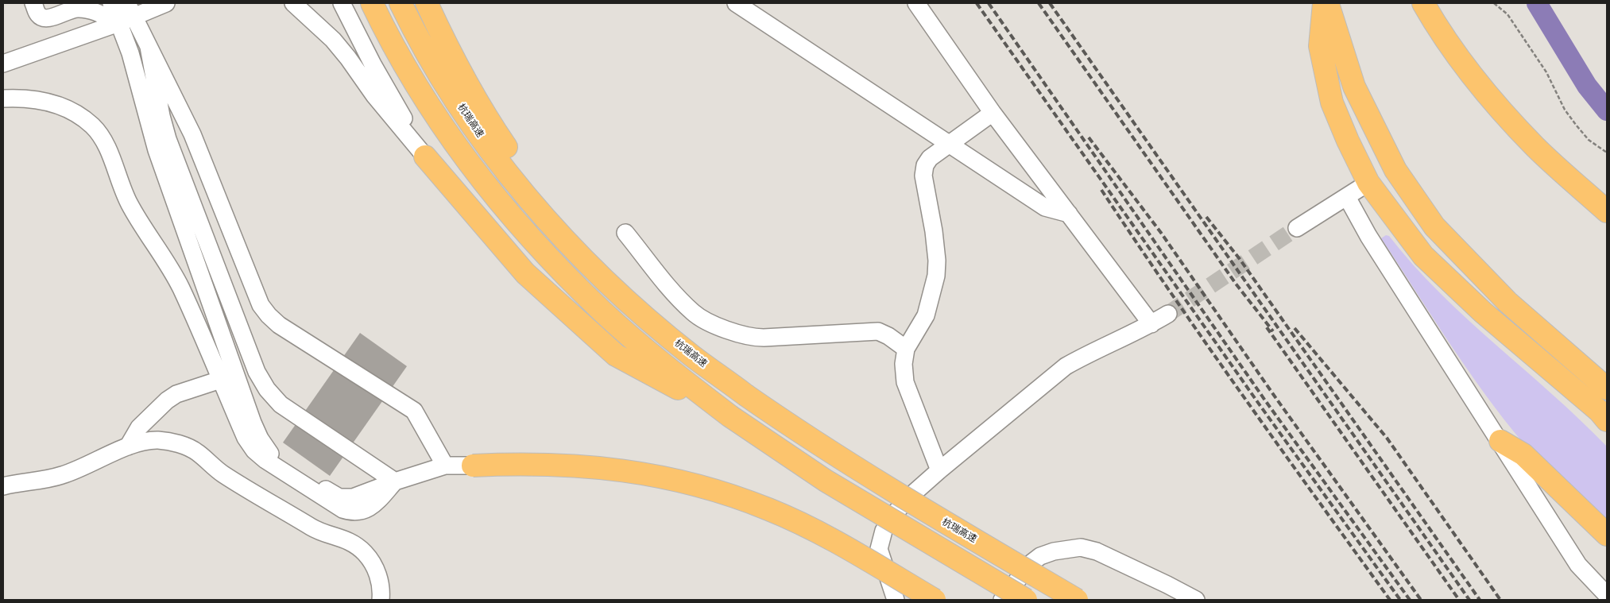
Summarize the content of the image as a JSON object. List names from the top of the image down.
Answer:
{
  "streets": {
    "highway": ["杭瑞高速"]
  }
}
